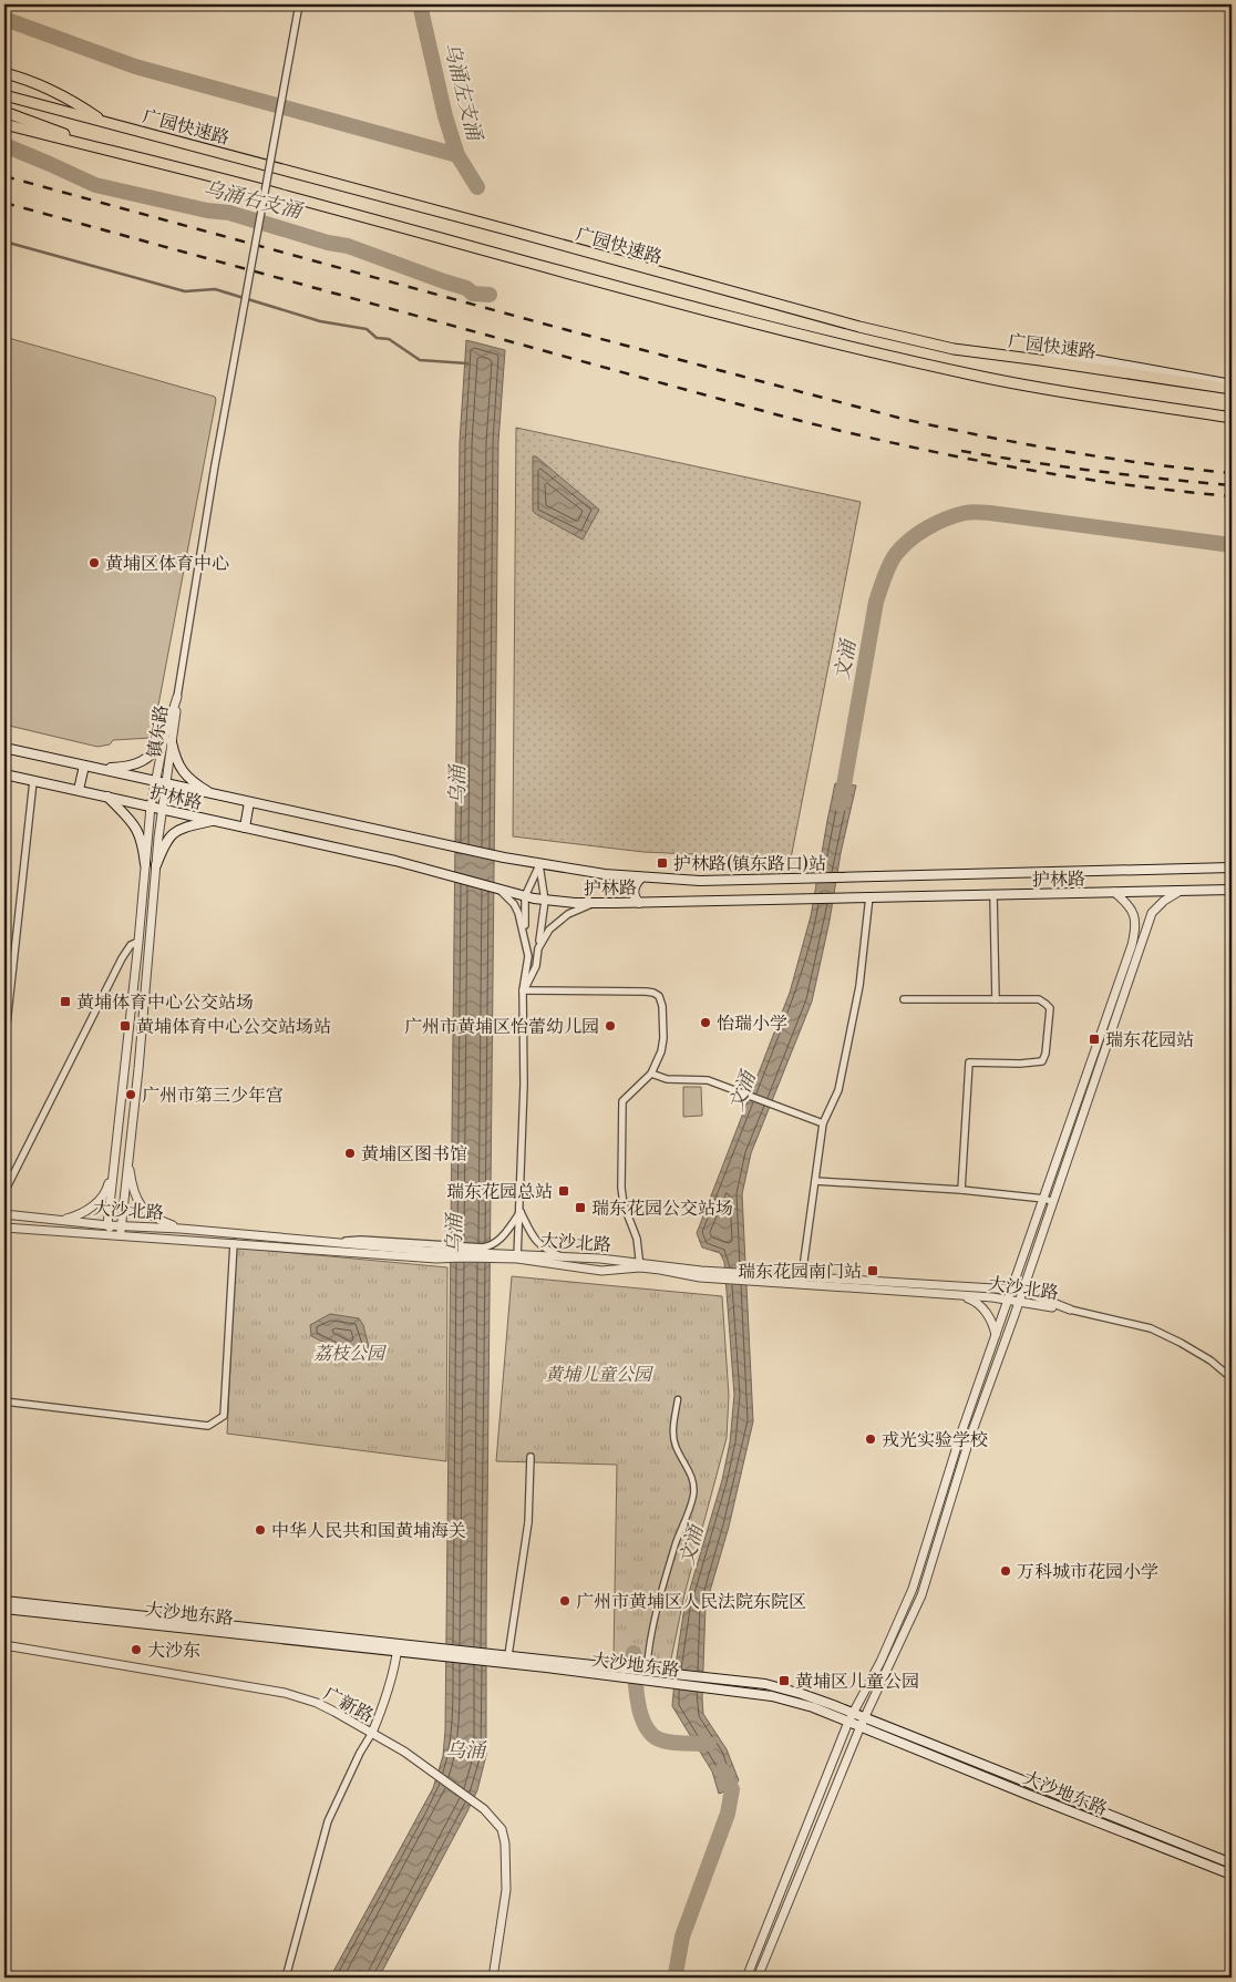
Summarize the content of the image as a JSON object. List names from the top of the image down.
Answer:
{
  "streets": {
    "highway": ["广园快速路"],
    "main road": ["护林路", "大沙地东路"],
    "street": ["镇东路", "大沙北路", "广新路"]
  },
  "crossings": [
    ["镇东路", "护林路"],
    ["镇东路", "大沙北路"]
  ],
  "water": [
    "乌涌左支涌",
    "乌涌右支涌",
    "文涌",
    "乌涌"
  ],
  "parks": ["荔枝公园", "黄埔儿童公园"],
  "places": {
    "other": [
      "黄埔区体育中心",
      "怡瑞小学",
      "广州市黄埔区怡蕾幼儿园",
      "广州市第三少年宫",
      "黄埔区图书馆",
      "戎光实验学校",
      "中华人民共和国黄埔海关",
      "万科城市花园小学",
      "广州市黄埔区人民法院东院区",
      "大沙东"
    ],
    "transit": [
      "护林路(镇东路口)站",
      "黄埔体育中心公交站场",
      "黄埔体育中心公交站场站",
      "瑞东花园站",
      "瑞东花园总站",
      "瑞东花园公交站场",
      "瑞东花园南门站",
      "黄埔区儿童公园"
    ]
  }
}
